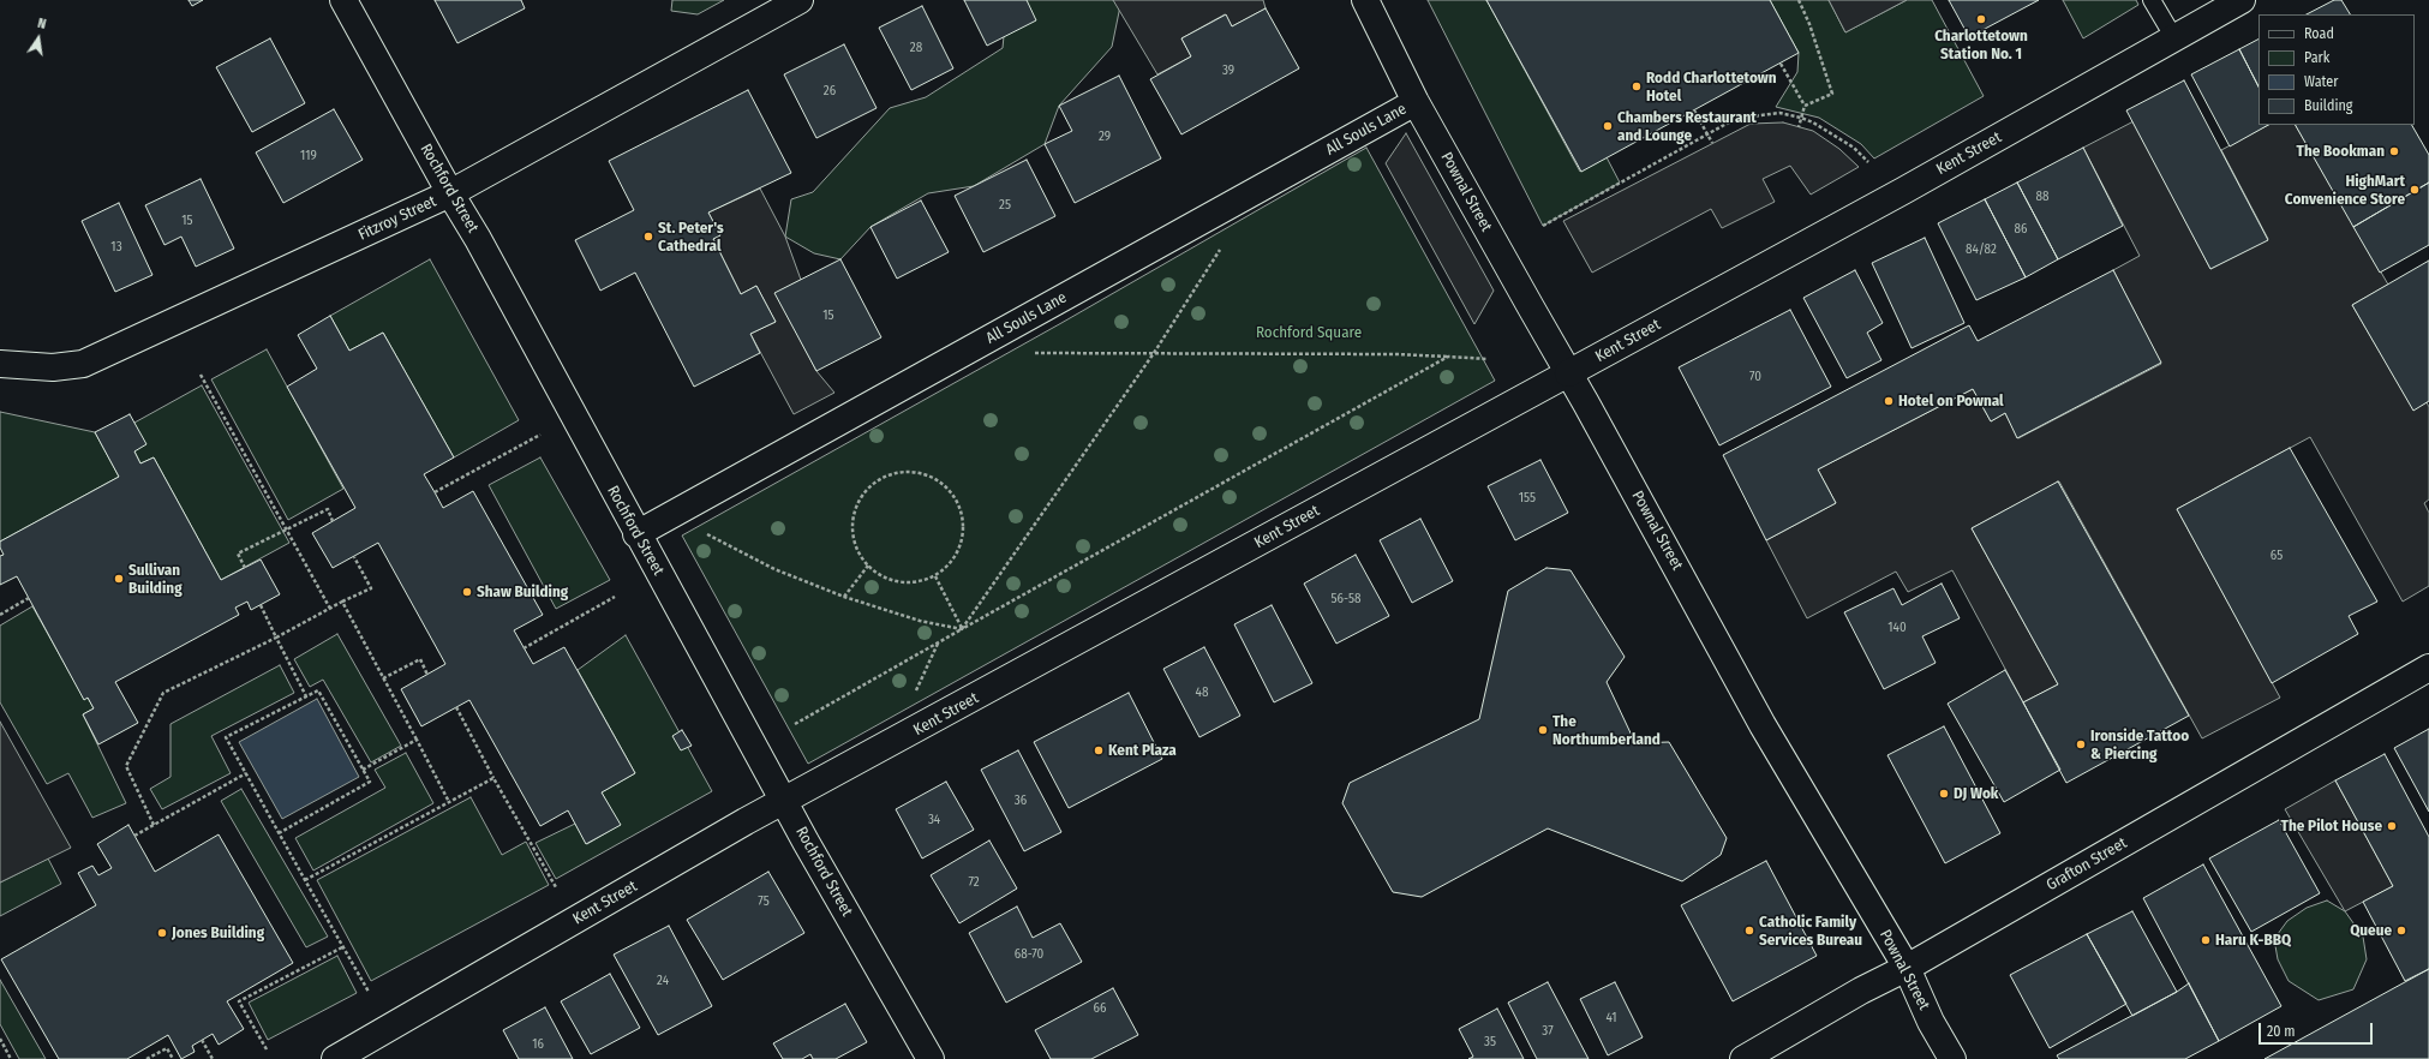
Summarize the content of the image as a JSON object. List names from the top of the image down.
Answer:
{
  "streets": {
    "street": [
      "All Souls Lane",
      "Kent Street",
      "Rochford Street",
      "Pownal Street",
      "Fitzroy Street",
      "Grafton Street"
    ]
  },
  "crossings": [
    ["All Souls Lane", "Rochford Street"],
    ["All Souls Lane", "Pownal Street"],
    ["Kent Street", "Rochford Street"],
    ["Kent Street", "Pownal Street"],
    ["Rochford Street", "Fitzroy Street"],
    ["Pownal Street", "Grafton Street"]
  ],
  "parks": ["Rochford Square"],
  "places": [
    "Charlottetown Station No. 1",
    "Rodd Charlottetown Hotel",
    "Chambers Restaurant and Lounge",
    "The Bookman",
    "HighMart Convenience Store",
    "St. Peter's Cathedral",
    "Hotel on Pownal",
    "Sullivan Building",
    "Shaw Building",
    "The Northumberland",
    "Ironside Tattoo & Piercing",
    "Kent Plaza",
    "DJ Wok",
    "The Pilot House",
    "Catholic Family Services Bureau",
    "Queue",
    "Jones Building",
    "Haru K-BBQ"
  ],
  "house_numbers": [
    "28",
    "39",
    "26",
    "29",
    "119",
    "88",
    "25",
    "15",
    "86",
    "13",
    "84/82",
    "15",
    "70",
    "155",
    "65",
    "56-58",
    "140",
    "48",
    "36",
    "34",
    "72",
    "75",
    "68-70",
    "24",
    "66",
    "41",
    "37",
    "35",
    "16"
  ],
  "legend": [
    "Road",
    "Park",
    "Water",
    "Building"
  ],
  "scale_bar": "20 m",
  "north": "top"
}
